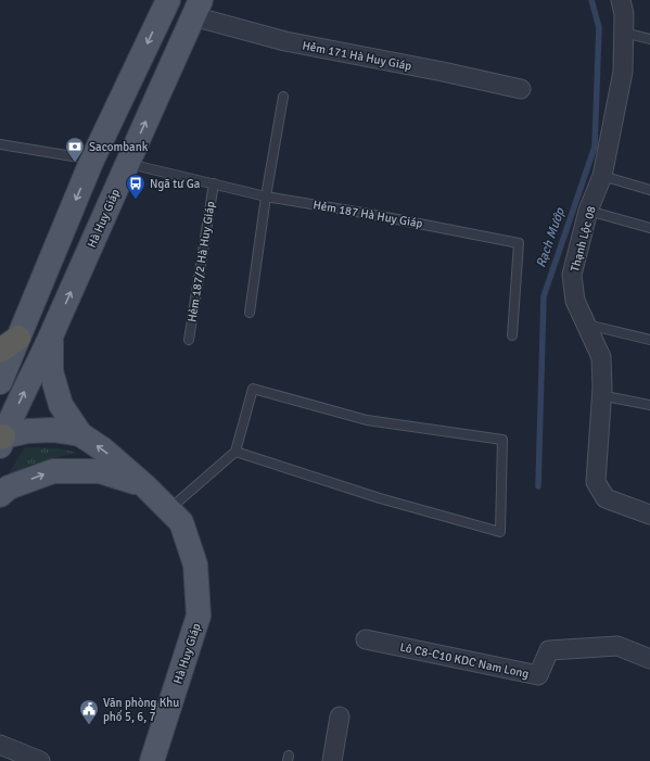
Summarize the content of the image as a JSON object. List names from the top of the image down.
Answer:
{
  "streets": {
    "main road": ["Hà Huy Giáp"],
    "street": ["Hẻm 171 Hà Huy Giáp", "Thạnh Lộc 08", "Lô C8-C10 KDC Nam Long"],
    "lane": ["Hẻm 187 Hà Huy Giáp", "Hẻm 187/2 Hà Huy Giáp"]
  },
  "crossings": [
    ["Hẻm 171 Hà Huy Giáp", "Hà Huy Giáp"],
    ["Hẻm 187 Hà Huy Giáp", "Hà Huy Giáp"],
    ["Hẻm 187 Hà Huy Giáp", "Hẻm 187/2 Hà Huy Giáp"]
  ],
  "water": ["Rạch Mướp"],
  "places": {
    "bank": ["Sacombank"],
    "bus stop": ["Ngã tư Ga"],
    "public building": ["Văn phòng Khu phố 5, 6, 7"]
  }
}
